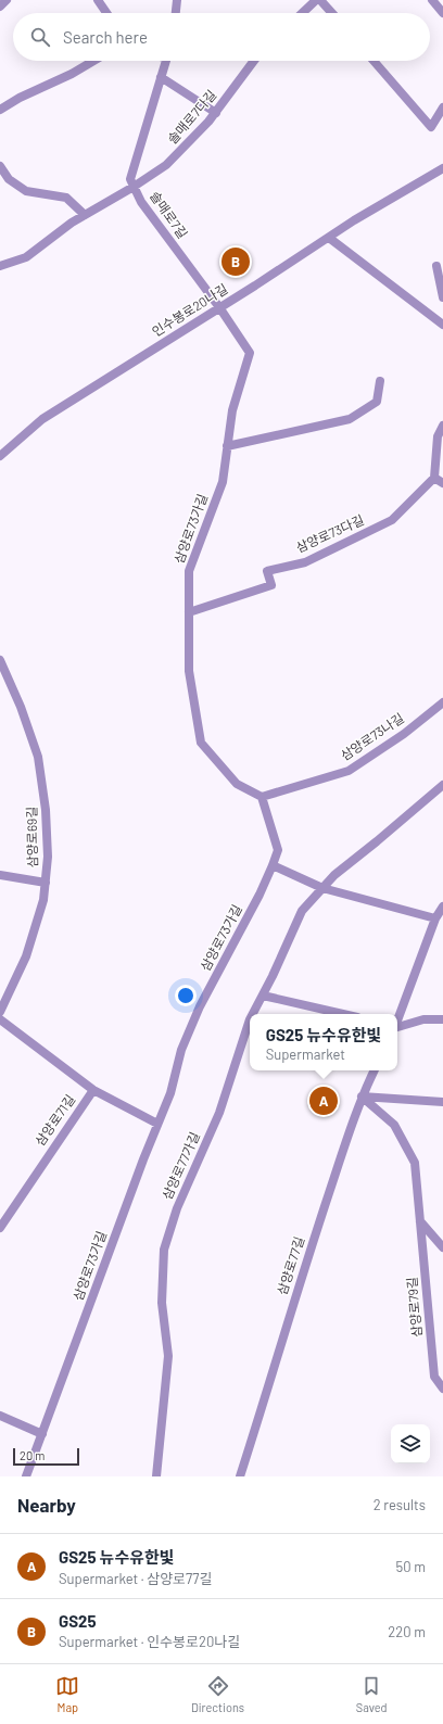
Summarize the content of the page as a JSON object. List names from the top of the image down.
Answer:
{
  "streets": {
    "street": [
      "솔매로7다길",
      "솔매로7길",
      "인수봉로20나길",
      "삼양로73가길",
      "삼양로73다길",
      "삼양로73나길",
      "삼양로69길",
      "삼양로71길",
      "삼양로77가길",
      "삼양로77길",
      "삼양로79길"
    ]
  },
  "crossings": [
    ["솔매로7다길", "솔매로7길"],
    ["솔매로7길", "인수봉로20나길"],
    ["솔매로7길", "삼양로73가길"],
    ["인수봉로20나길", "삼양로73가길"],
    ["삼양로73가길", "삼양로73다길"],
    ["삼양로73가길", "삼양로73나길"],
    ["삼양로73가길", "삼양로71길"],
    ["삼양로77길", "삼양로79길"]
  ],
  "scale_bar": "20 m",
  "page": {
    "search": "Search here",
    "pins": ["B", "A"],
    "popup": ["GS25 뉴수유한빛", "Supermarket"],
    "scale": "20 m",
    "heading": ["Nearby", "2 results"],
    "list": [
      {
        "mark": "A",
        "name": "GS25 뉴수유한빛",
        "note": "Supermarket · 삼양로77길",
        "value": "50 m"
      },
      {
        "mark": "B",
        "name": "GS25",
        "note": "Supermarket · 인수봉로20나길",
        "value": "220 m"
      }
    ],
    "nav": ["Map", "Directions", "Saved"]
  }
}
